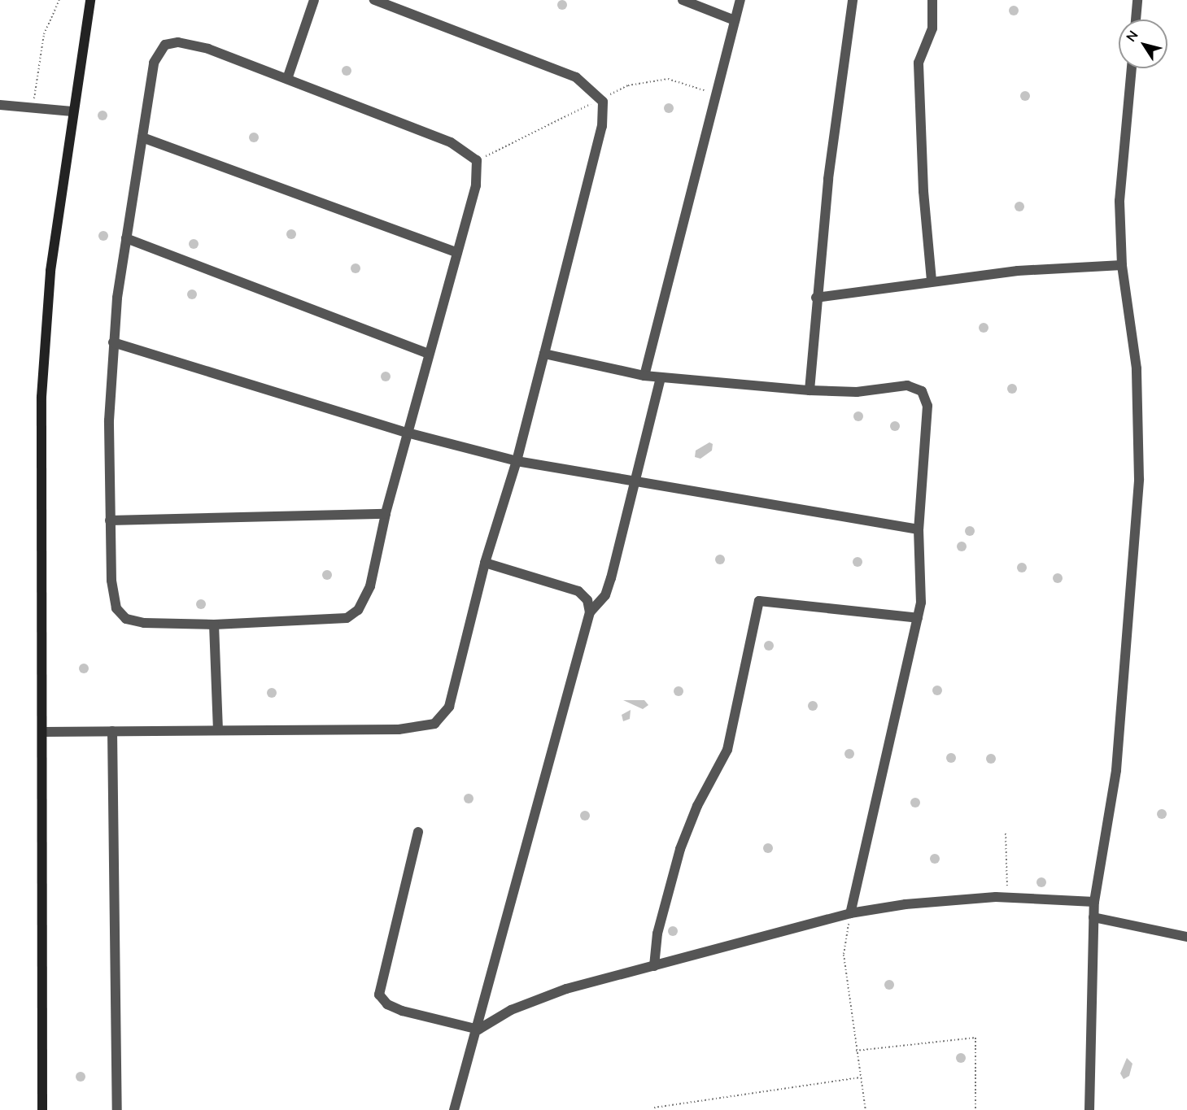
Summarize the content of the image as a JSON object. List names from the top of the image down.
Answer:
{
  "north": "top left"
}
